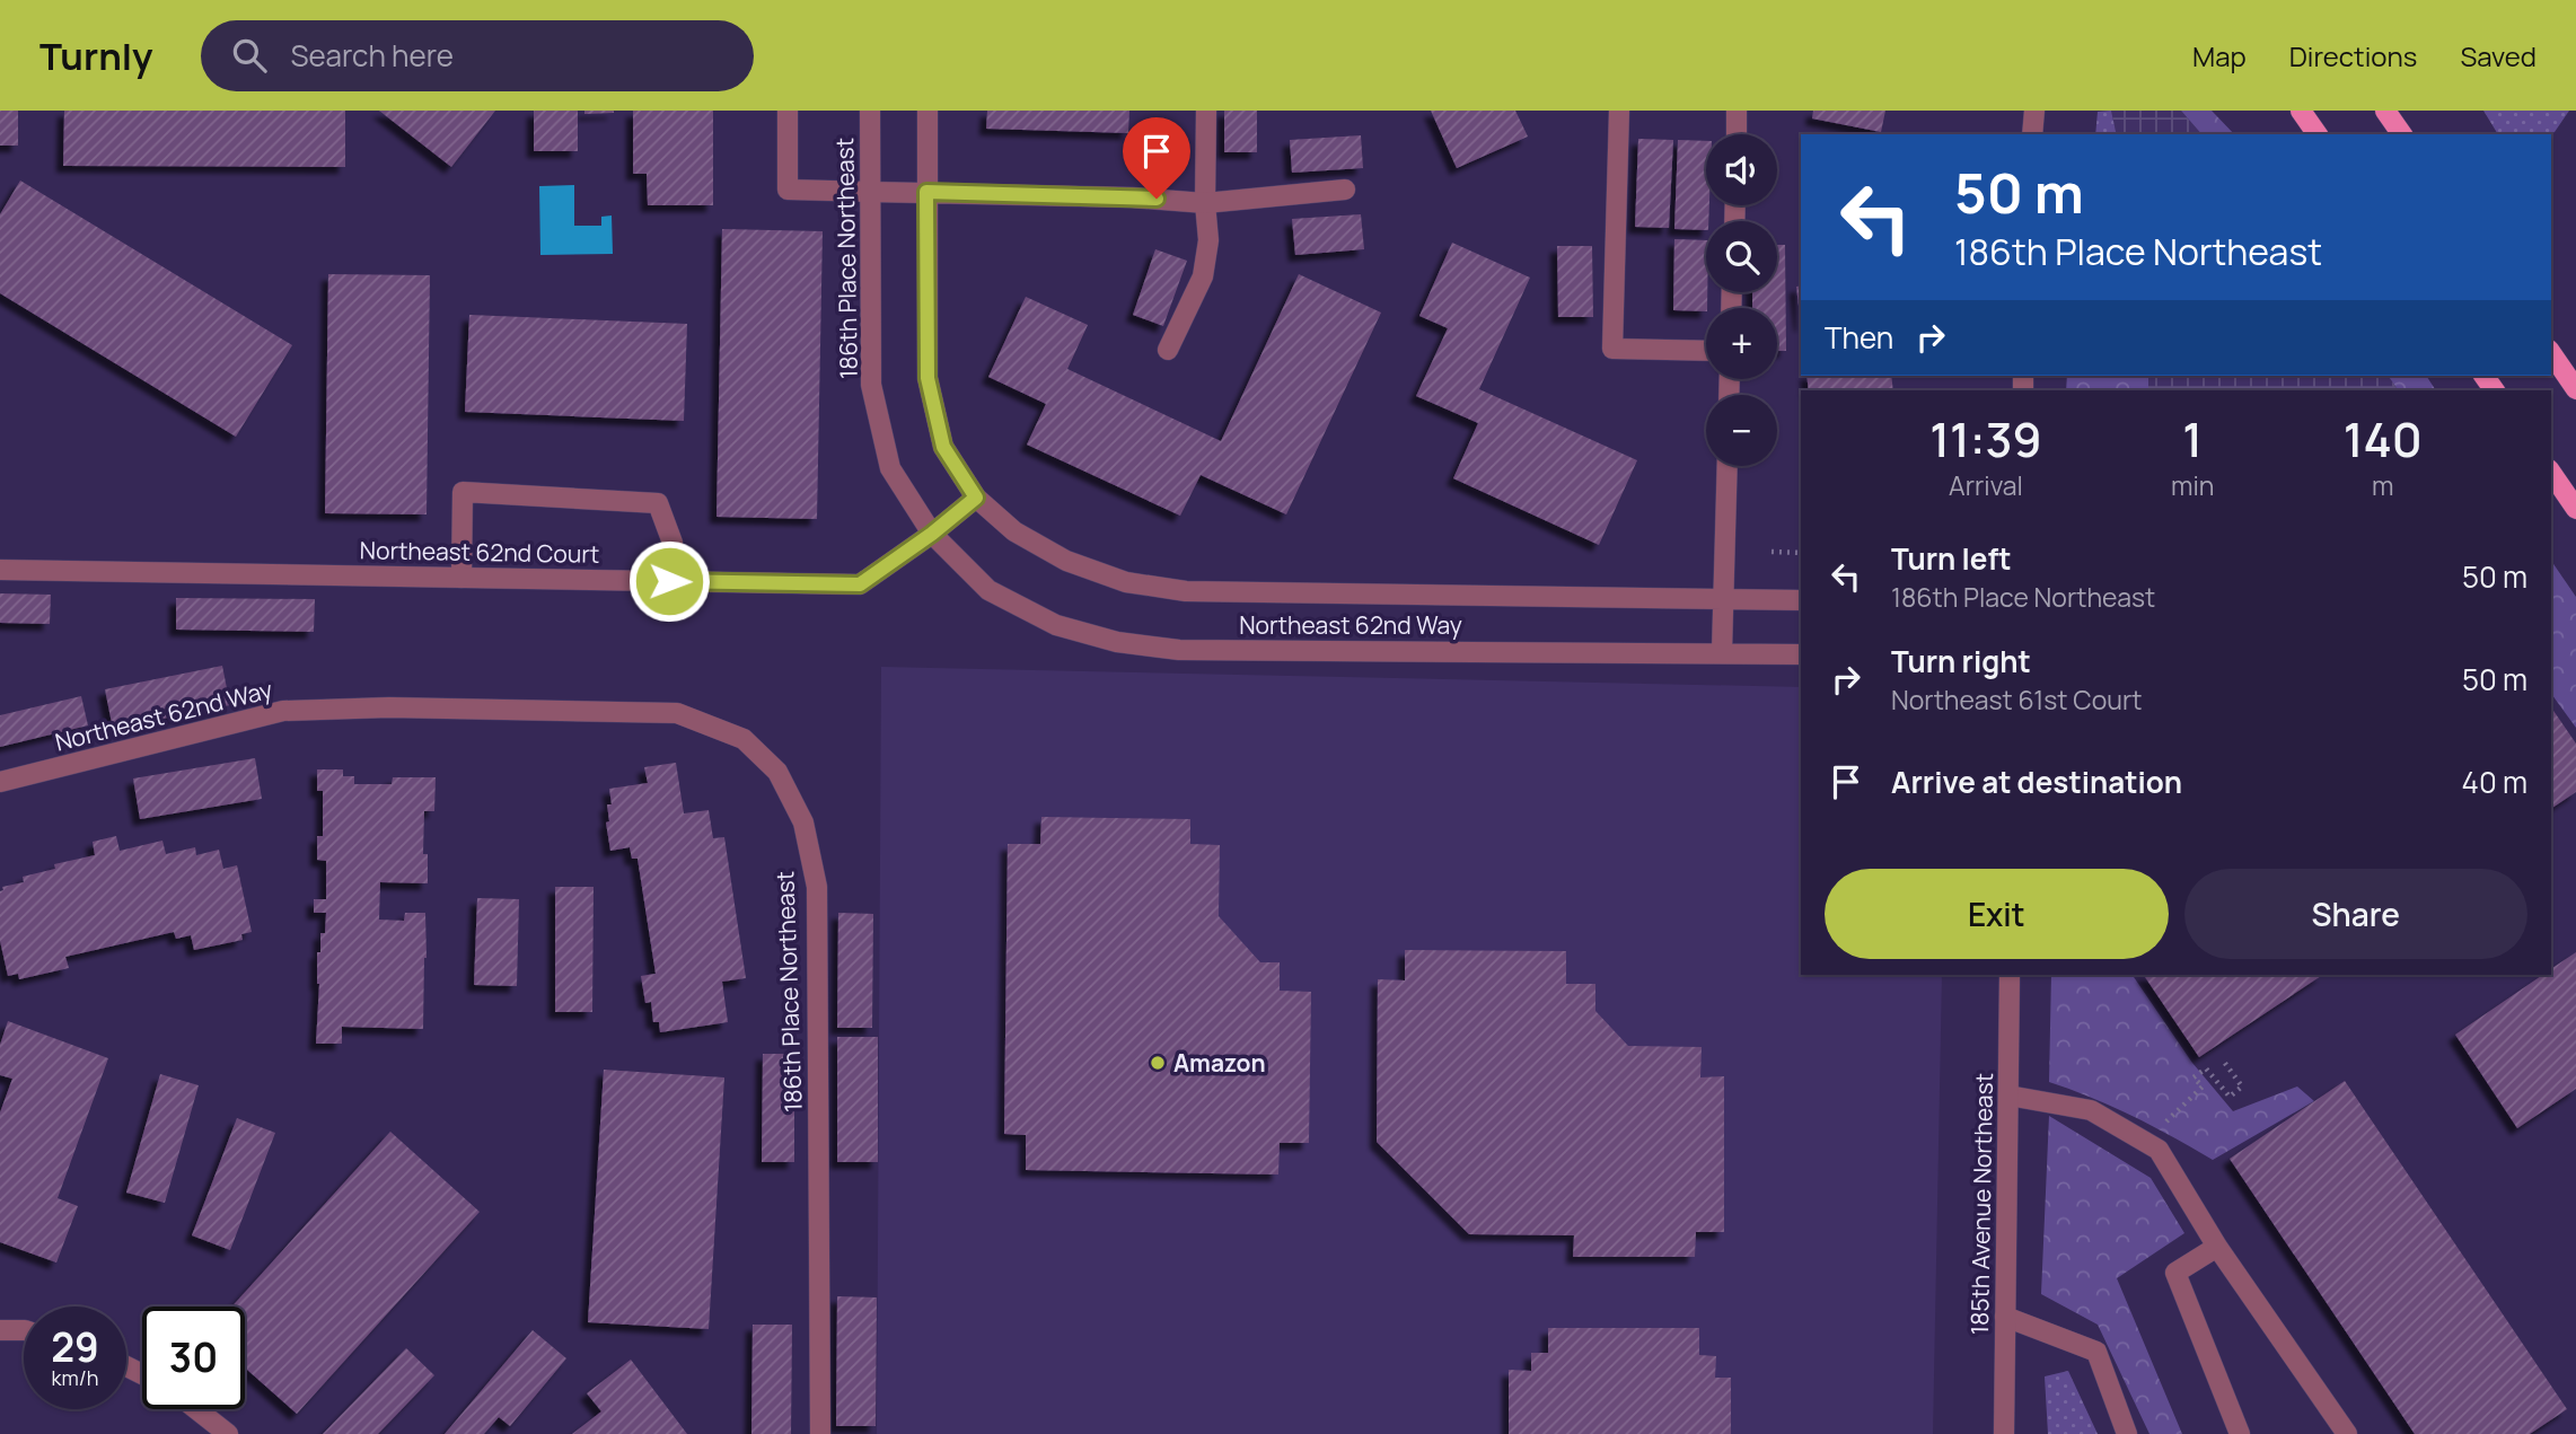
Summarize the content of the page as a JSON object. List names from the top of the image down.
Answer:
{
  "streets": {
    "street": [
      "186th Place Northeast",
      "Northeast 62nd Court",
      "Northeast 62nd Way",
      "185th Avenue Northeast"
    ]
  },
  "crossings": [
    ["186th Place Northeast", "Northeast 62nd Court"],
    ["186th Place Northeast", "Northeast 62nd Way"],
    ["Northeast 62nd Court", "Northeast 62nd Way"]
  ],
  "places": ["Amazon"],
  "page": {
    "header": "Turnly",
    "search": "Search here",
    "nav": ["Map", "Directions", "Saved"],
    "map_buttons": ["+", "−"],
    "turn": ["50 m", "186th Place Northeast"],
    "then": "Then",
    "eta": [
      "11:39",
      "Arrival",
      "1",
      "min",
      "140",
      "m"
    ],
    "list": [
      {
        "name": "Turn left",
        "note": "186th Place Northeast",
        "value": "50 m"
      },
      {
        "name": "Turn right",
        "note": "Northeast 61st Court",
        "value": "50 m"
      },
      {
        "name": "Arrive at destination",
        "value": "40 m"
      }
    ],
    "buttons": ["Exit", "Share"],
    "speed": "29 km/h",
    "limit": "30"
  }
}
